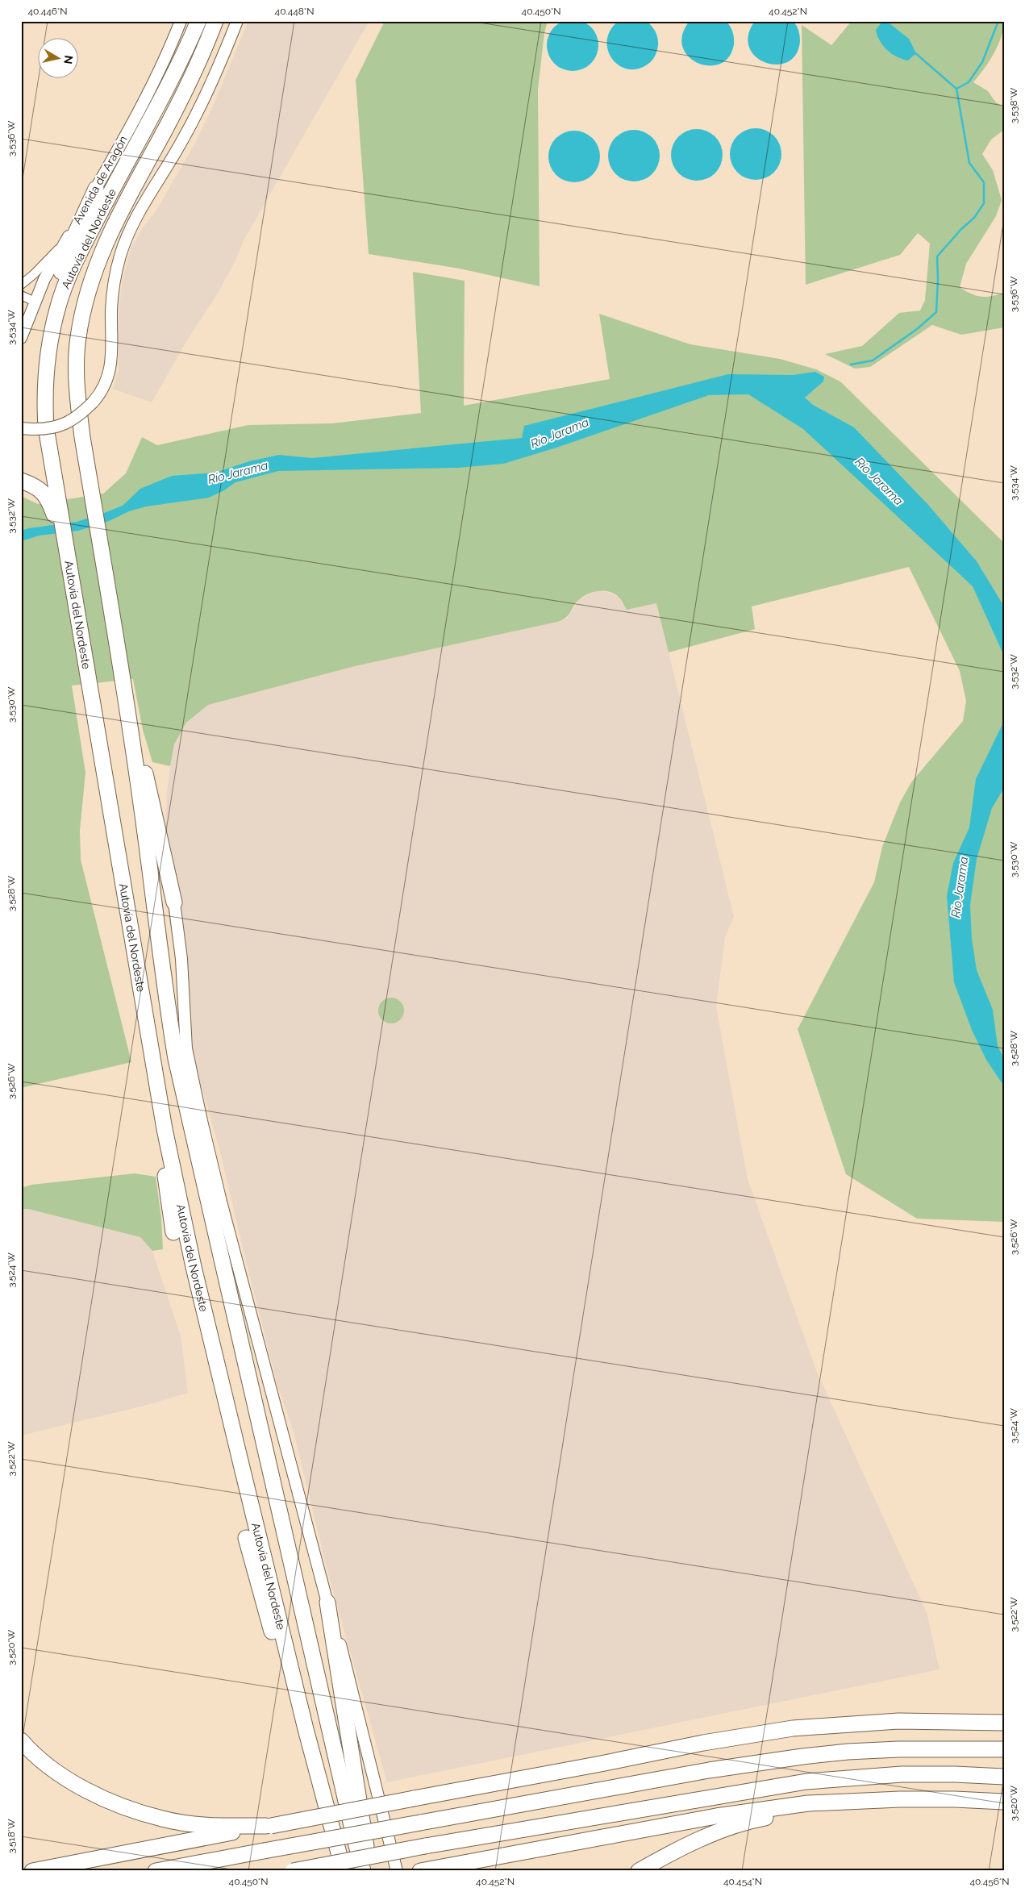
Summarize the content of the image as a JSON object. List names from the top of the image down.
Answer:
{
  "streets": {
    "highway": ["Autovía del Nordeste"],
    "main road": ["Avenida de Aragón"]
  },
  "water": ["Río Jarama"],
  "north": "right",
  "coordinates": [
    "40.446°N",
    "40.448°N",
    "40.450°N",
    "40.452°N",
    "3.538°W",
    "3.536°W",
    "3.534°W",
    "3.532°W",
    "3.530°W",
    "3.528°W",
    "3.526°W",
    "3.524°W",
    "3.522°W",
    "3.520°W",
    "3.518°W",
    "40.454°N",
    "40.456°N"
  ]
}
